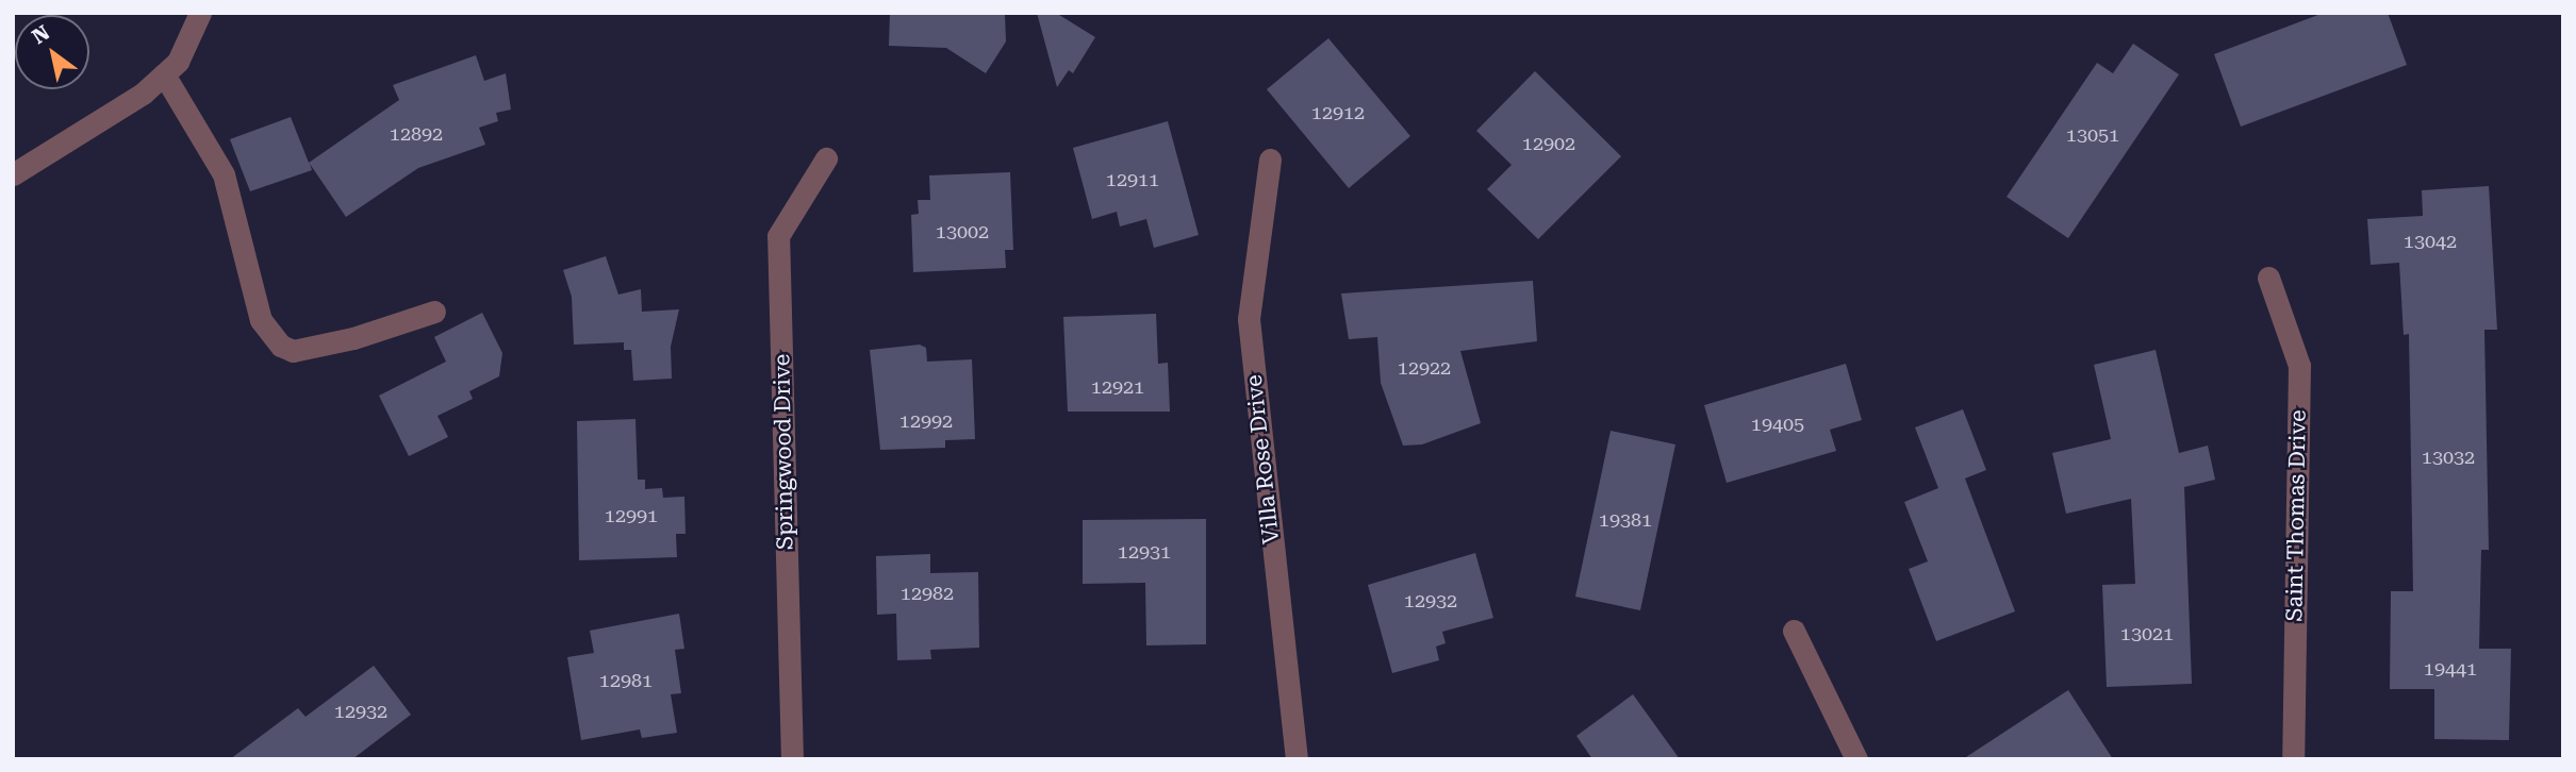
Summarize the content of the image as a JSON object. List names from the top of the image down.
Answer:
{
  "streets": {
    "street": ["Springwood Drive", "Villa Rose Drive", "Saint Thomas Drive"]
  },
  "house_numbers": [
    "12912",
    "12892",
    "13051",
    "12902",
    "12911",
    "13002",
    "13042",
    "12922",
    "12921",
    "12992",
    "19405",
    "13032",
    "12991",
    "19381",
    "12931",
    "12982",
    "12932",
    "13021",
    "19441",
    "12981",
    "12932"
  ],
  "north": "top left"
}
